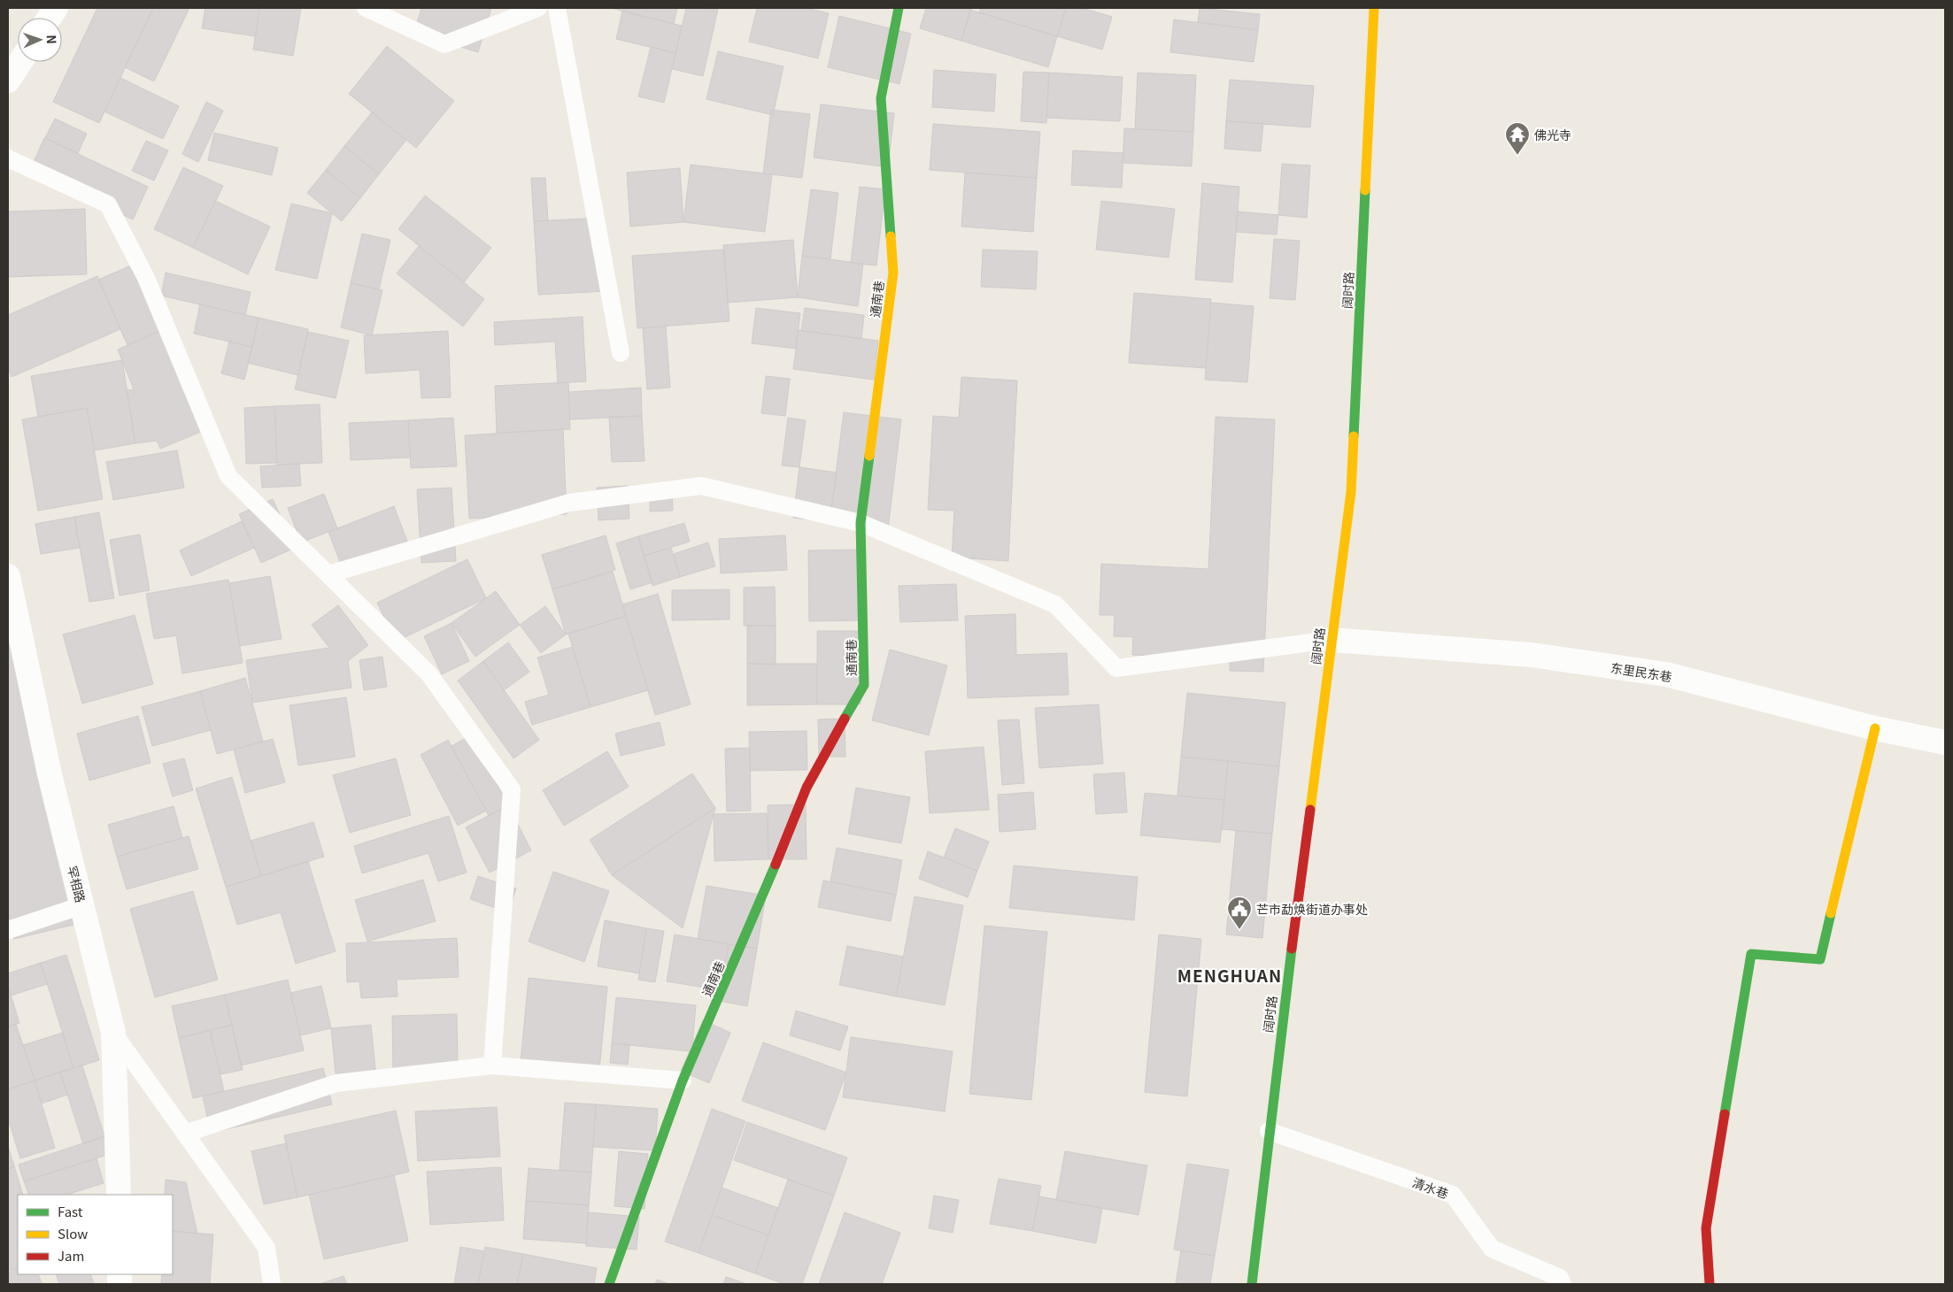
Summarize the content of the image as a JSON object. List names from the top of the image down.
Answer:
{
  "streets": {
    "street": [
      "阔时路",
      "通南巷",
      "东里民东巷",
      "罕相路"
    ],
    "lane": ["清水巷"]
  },
  "crossings": [
    ["阔时路", "东里民东巷"],
    ["阔时路", "清水巷"]
  ],
  "districts": ["MENGHUAN"],
  "places": {
    "temple": ["佛光寺"],
    "public building": ["芒市勐焕街道办事处"]
  },
  "legend": ["Fast", "Slow", "Jam"],
  "north": "right"
}
